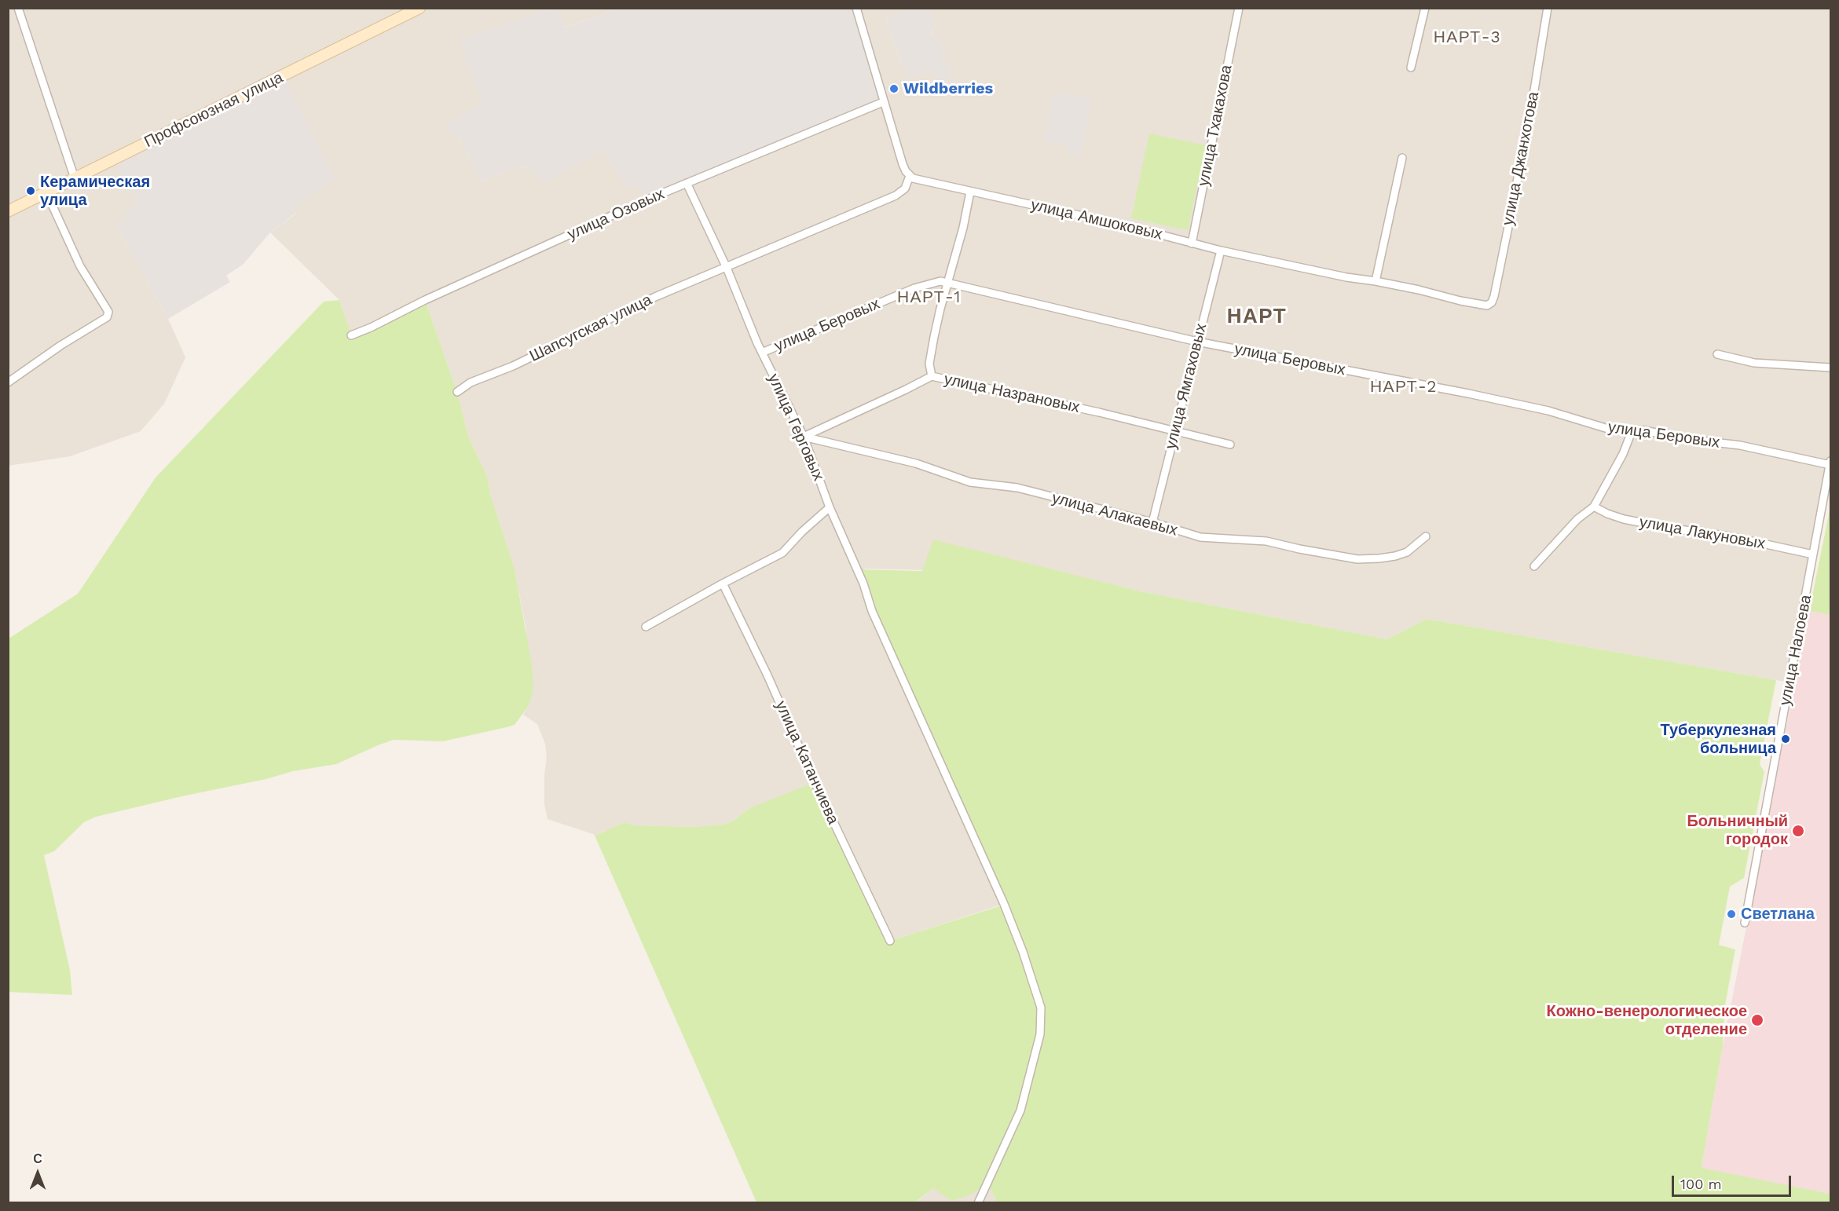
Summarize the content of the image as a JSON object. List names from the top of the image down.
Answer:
{
  "streets": {
    "street": [
      "Профсоюзная улица",
      "улица Тхакахова",
      "улица Джанхотова",
      "улица Озовых",
      "улица Амшоковых",
      "улица Беровых",
      "Шапсугская улица",
      "улица Ямгаховых",
      "улица Назрановых",
      "улица Герговых",
      "улица Алакаевых",
      "улица Лакуновых",
      "улица Налоева",
      "улица Катанчиева"
    ]
  },
  "crossings": [
    ["улица Тхакахова", "улица Амшоковых"],
    ["улица Джанхотова", "улица Амшоковых"],
    ["улица Озовых", "улица Герговых"],
    ["улица Амшоковых", "улица Ямгаховых"],
    ["улица Беровых", "улица Ямгаховых"],
    ["улица Беровых", "улица Герговых"],
    ["улица Беровых", "улица Налоева"],
    ["Шапсугская улица", "улица Герговых"],
    ["улица Ямгаховых", "улица Назрановых"],
    ["улица Ямгаховых", "улица Алакаевых"],
    ["улица Назрановых", "улица Герговых"],
    ["улица Назрановых", "улица Алакаевых"],
    ["улица Герговых", "улица Алакаевых"],
    ["улица Лакуновых", "улица Налоева"]
  ],
  "districts": [
    "НАРТ-3",
    "НАРТ-1",
    "НАРТ",
    "НАРТ-2"
  ],
  "places": [
    "Wildberries",
    "Керамическая улица",
    "Туберкулезная больница",
    "Больничный городок",
    "Светлана",
    "Кожно-венерологическое отделение"
  ],
  "scale_bar": "100 m",
  "north": "top"
}
